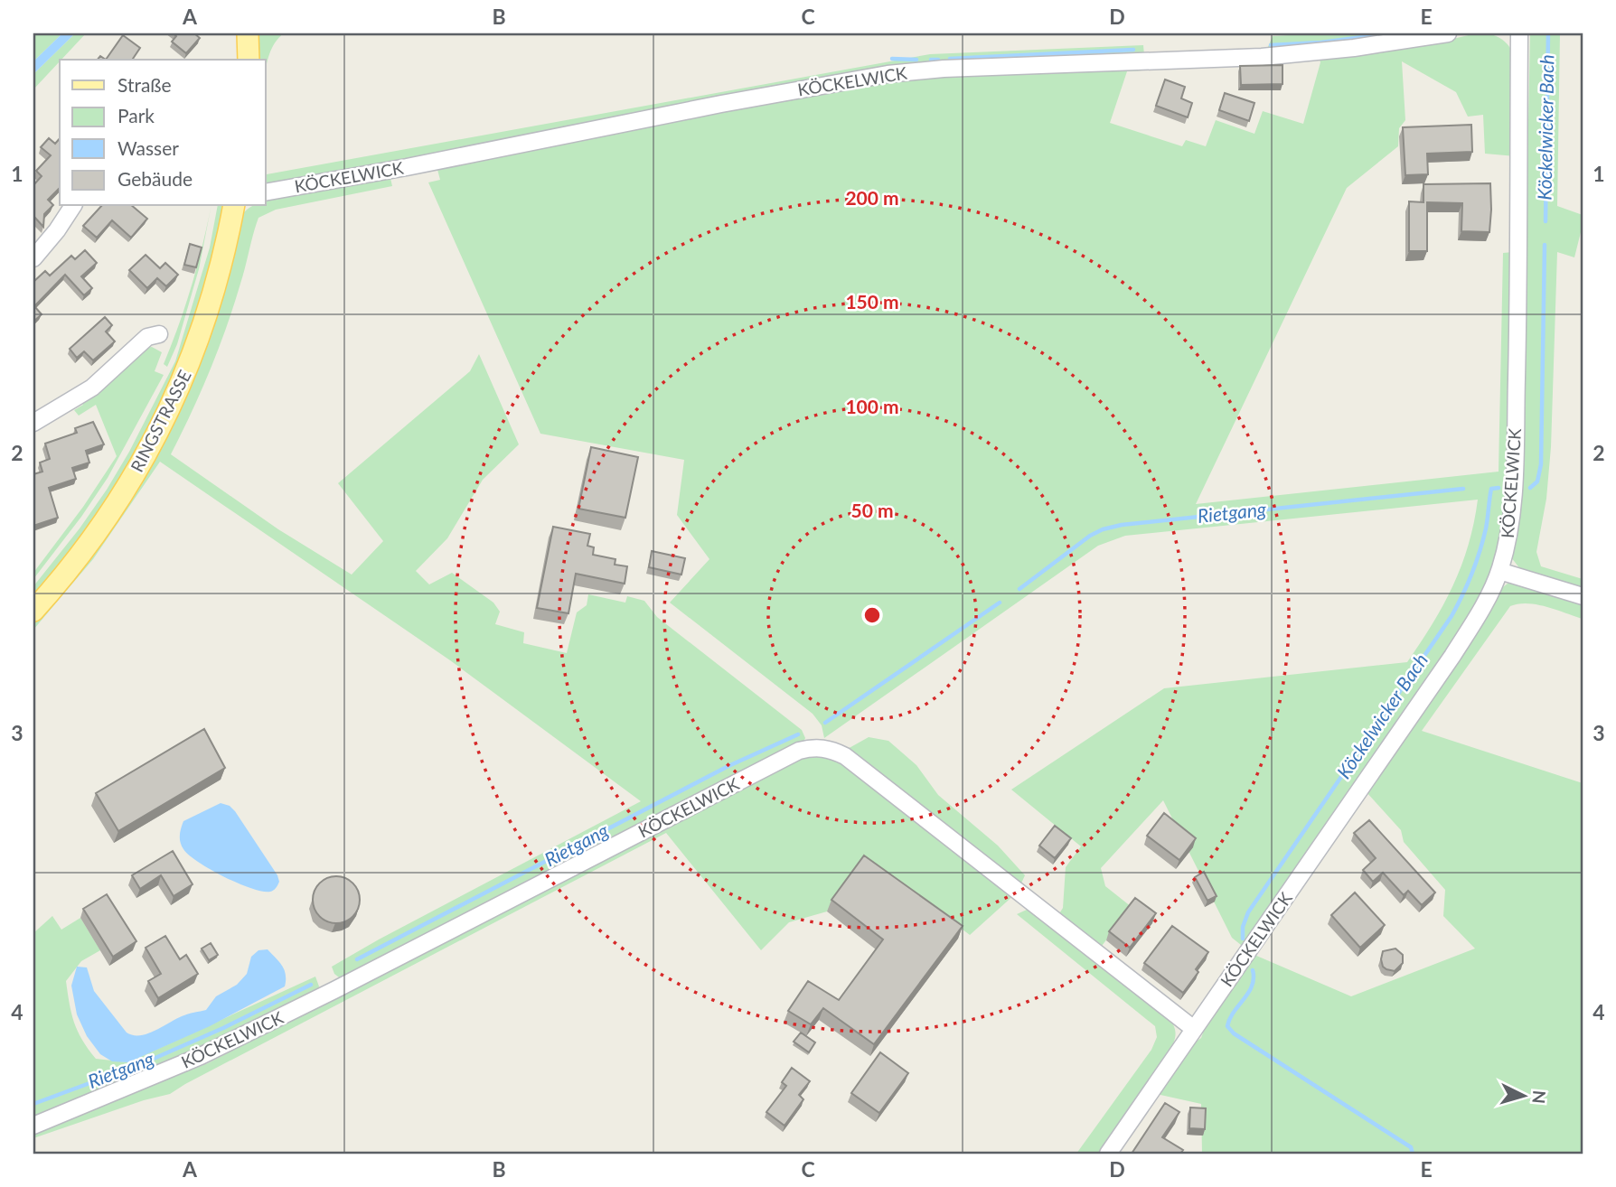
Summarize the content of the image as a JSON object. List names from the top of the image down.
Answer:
{
  "streets": {
    "main road": ["RINGSTRASSE"],
    "street": ["KÖCKELWICK"]
  },
  "water": ["Köckelwicker Bach", "Rietgang"],
  "legend": [
    "Straße",
    "Park",
    "Wasser",
    "Gebäude"
  ],
  "north": "right",
  "grid": {
    "columns": [
      "A",
      "B",
      "C",
      "D",
      "E"
    ],
    "rows": [
      "1",
      "2",
      "3",
      "4"
    ]
  },
  "rings": [
    "200 m",
    "150 m",
    "100 m",
    "50 m"
  ]
}
